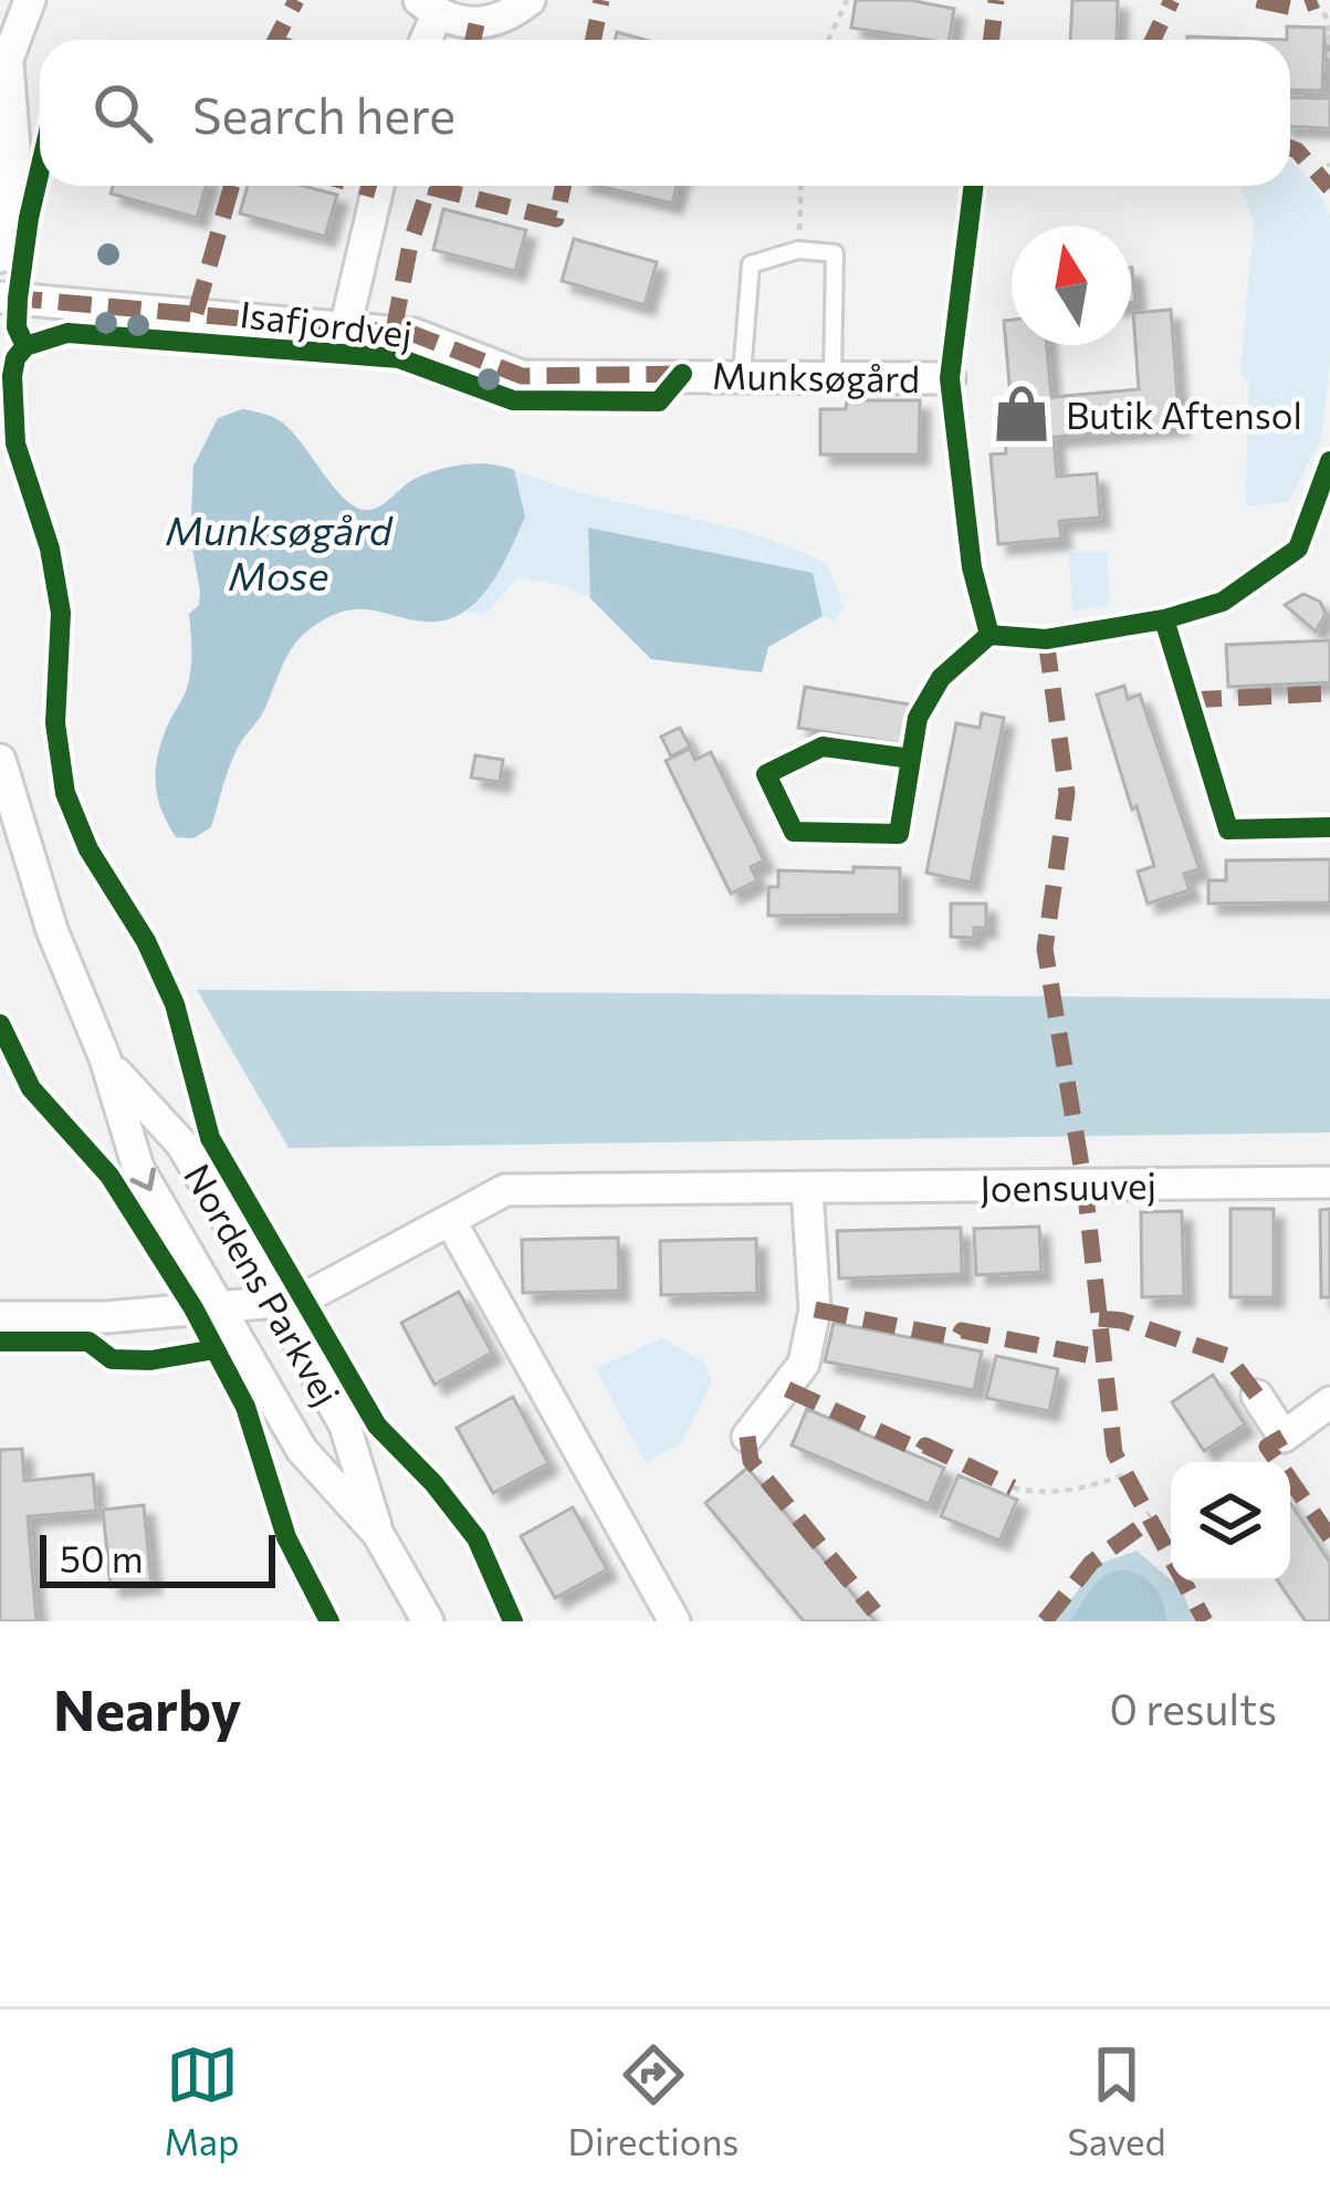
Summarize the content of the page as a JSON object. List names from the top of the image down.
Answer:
{
  "streets": {
    "street": [
      "Isafjordvej",
      "Munksøgård",
      "Joensuuvej",
      "Nordens Parkvej"
    ]
  },
  "crossings": [
    ["Isafjordvej", "Munksøgård"],
    ["Joensuuvej", "Nordens Parkvej"]
  ],
  "water": ["Munksøgård Mose"],
  "places": {
    "shop": ["Butik Aftensol"]
  },
  "scale_bar": "50 m",
  "north": "top",
  "page": {
    "search": "Search here",
    "scale": "50 m",
    "heading": ["Nearby", "0 results"],
    "nav": ["Map", "Directions", "Saved"]
  }
}
